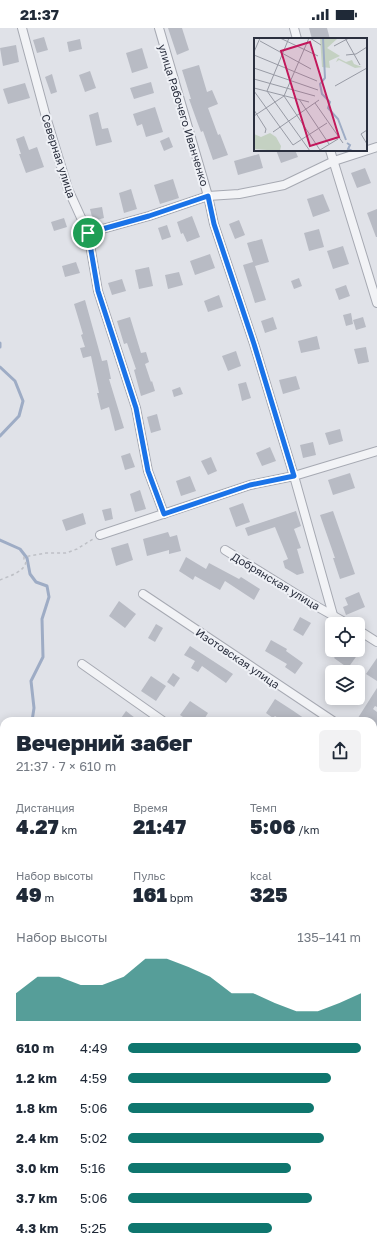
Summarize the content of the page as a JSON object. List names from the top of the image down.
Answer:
{
  "streets": {
    "street": [
      "улица Рабочего Иванченко",
      "Северная улица",
      "Добрянская улица",
      "Изотовская улица"
    ]
  },
  "crossings": [
    ["улица Рабочего Иванченко", "Добрянская улица"]
  ],
  "page": {
    "status": "21:37",
    "heading": ["Вечерний забег", "21:37 · 7 × 610 m"],
    "stats": [
      ["Дистанция", "4.27 km"],
      ["Время", "21:47"],
      ["Темп", "5:06 /km"],
      ["Набор высоты", "49 m"],
      ["Пульс", "161 bpm"],
      ["kcal", "325"]
    ],
    "chart": ["Набор высоты", "135–141 m"],
    "list": [
      {
        "name": "610 m",
        "note": "4:49"
      },
      {
        "name": "1.2 km",
        "note": "4:59"
      },
      {
        "name": "1.8 km",
        "note": "5:06"
      },
      {
        "name": "2.4 km",
        "note": "5:02"
      },
      {
        "name": "3.0 km",
        "note": "5:16"
      },
      {
        "name": "3.7 km",
        "note": "5:06"
      },
      {
        "name": "4.3 km",
        "note": "5:25"
      }
    ]
  }
}
